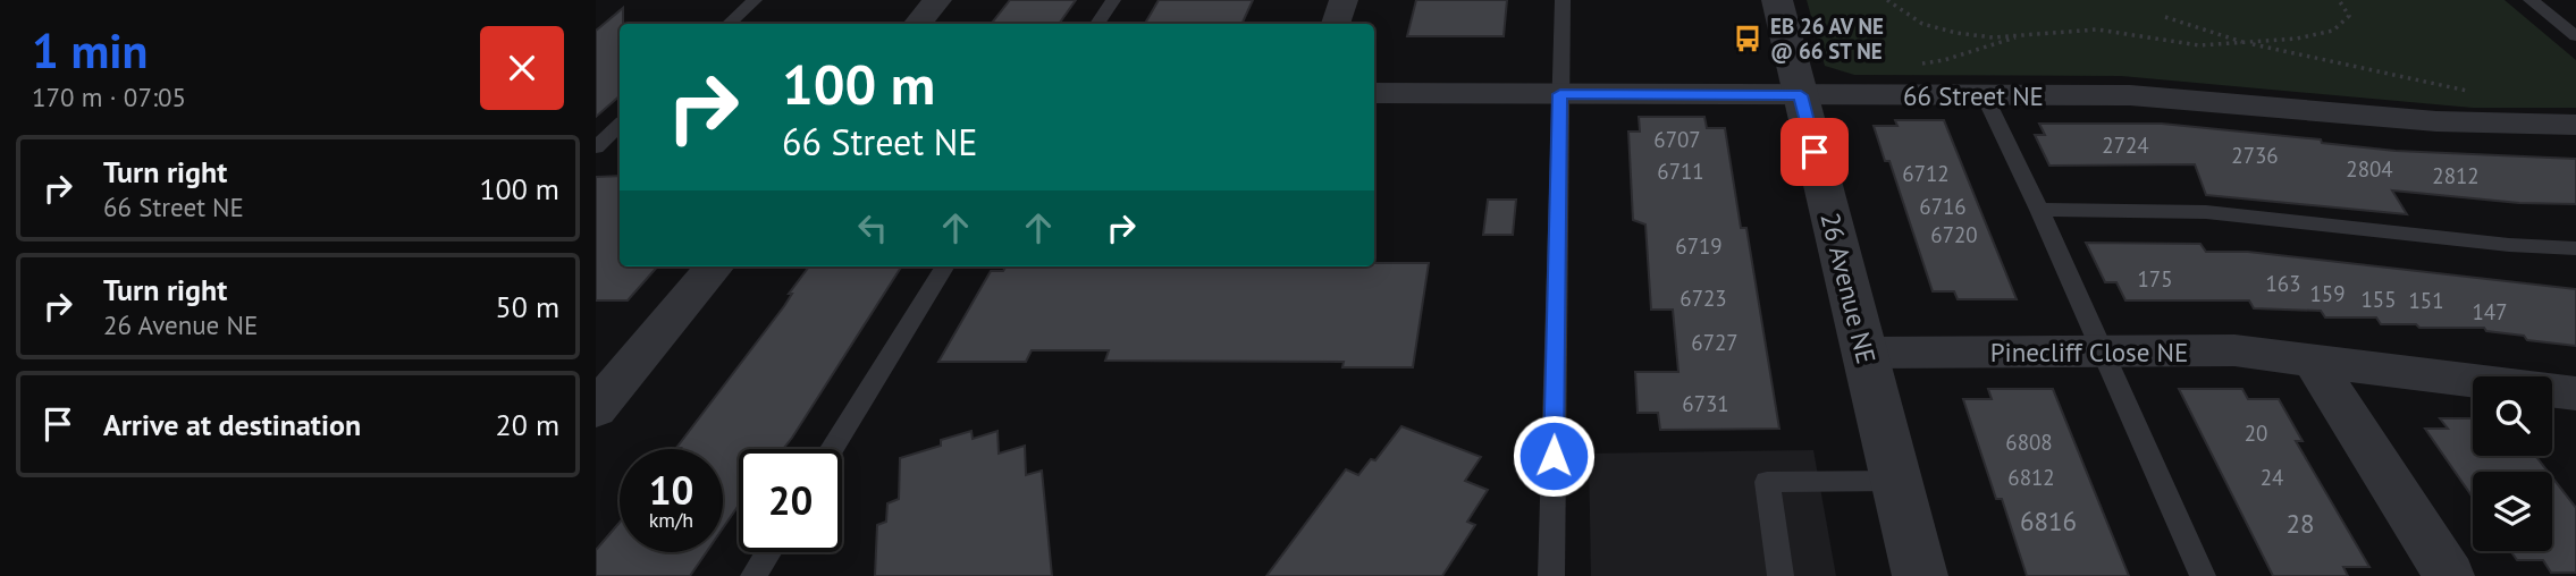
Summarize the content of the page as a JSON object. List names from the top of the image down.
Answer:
{
  "streets": {
    "street": ["66 Street NE", "26 Avenue NE", "Pinecliff Close NE"]
  },
  "crossings": [
    ["66 Street NE", "26 Avenue NE"],
    ["26 Avenue NE", "Pinecliff Close NE"]
  ],
  "places": {
    "bus stop": ["EB 26 AV NE @ 66 ST NE"]
  },
  "house_numbers": [
    "6707",
    "2724",
    "2736",
    "2804",
    "6711",
    "6712",
    "2812",
    "6716",
    "6720",
    "6719",
    "175",
    "163",
    "159",
    "6723",
    "155",
    "151",
    "147",
    "6727",
    "6731",
    "20",
    "6808",
    "6812",
    "24",
    "6816",
    "28"
  ],
  "page": {
    "heading": ["1 min", "170 m · 07:05"],
    "turn": ["100 m", "66 Street NE"],
    "list": [
      {
        "name": "Turn right",
        "note": "66 Street NE",
        "value": "100 m"
      },
      {
        "name": "Turn right",
        "note": "26 Avenue NE",
        "value": "50 m"
      },
      {
        "name": "Arrive at destination",
        "value": "20 m"
      }
    ],
    "speed": "10 km/h",
    "limit": "20"
  }
}
